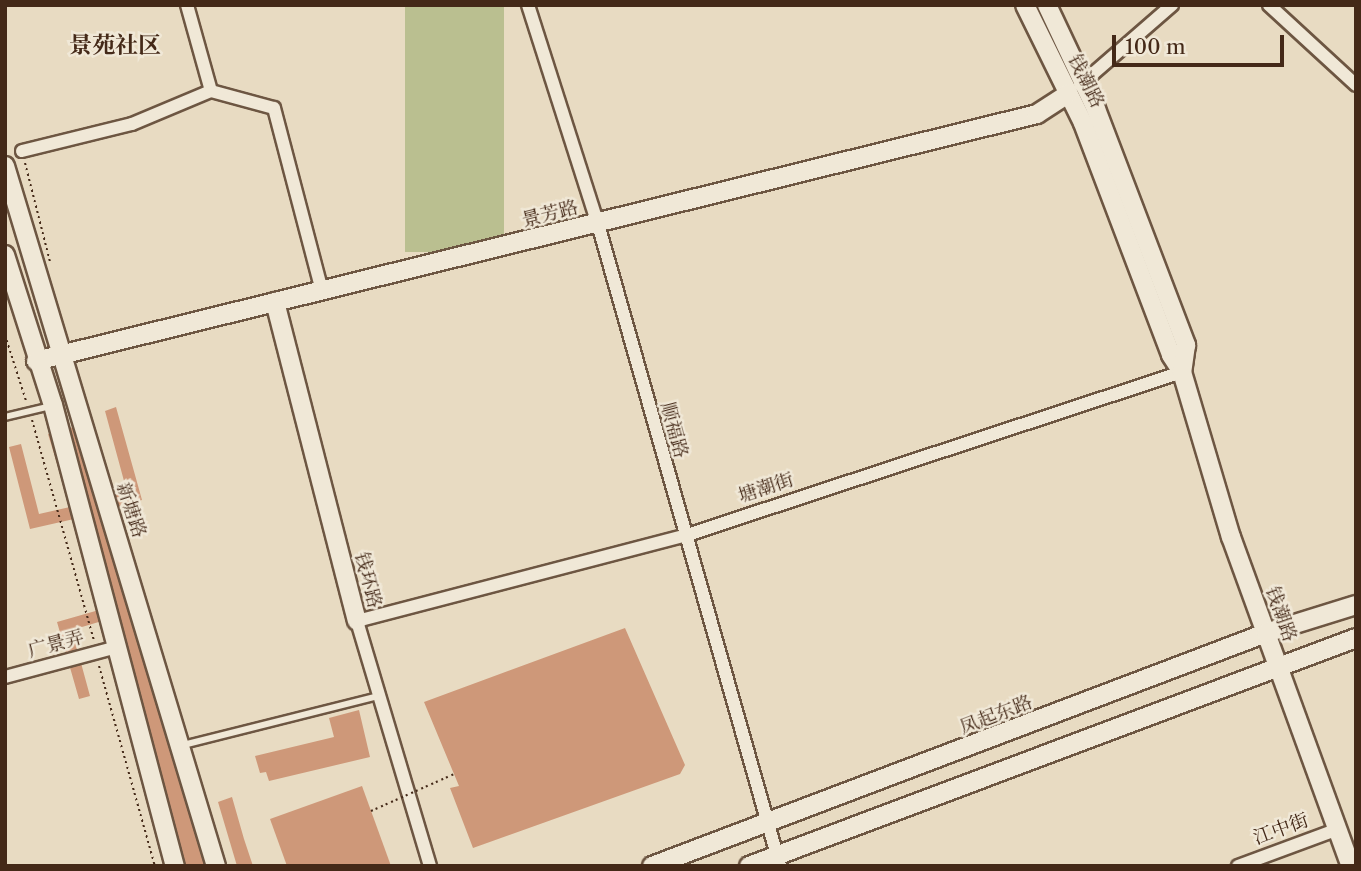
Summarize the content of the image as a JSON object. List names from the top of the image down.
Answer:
{
  "streets": {
    "main road": [
      "钱潮路",
      "景芳路",
      "新塘路",
      "钱环路",
      "凤起东路"
    ],
    "street": [
      "顺福路",
      "塘潮街",
      "广景弄",
      "江中街"
    ]
  },
  "crossings": [
    ["钱潮路", "景芳路"],
    ["钱潮路", "塘潮街"],
    ["钱潮路", "凤起东路"],
    ["钱潮路", "江中街"],
    ["景芳路", "顺福路"],
    ["景芳路", "新塘路"],
    ["景芳路", "钱环路"],
    ["顺福路", "塘潮街"],
    ["顺福路", "凤起东路"],
    ["塘潮街", "钱环路"]
  ],
  "districts": ["景苑社区"],
  "scale_bar": "100 m"
}
